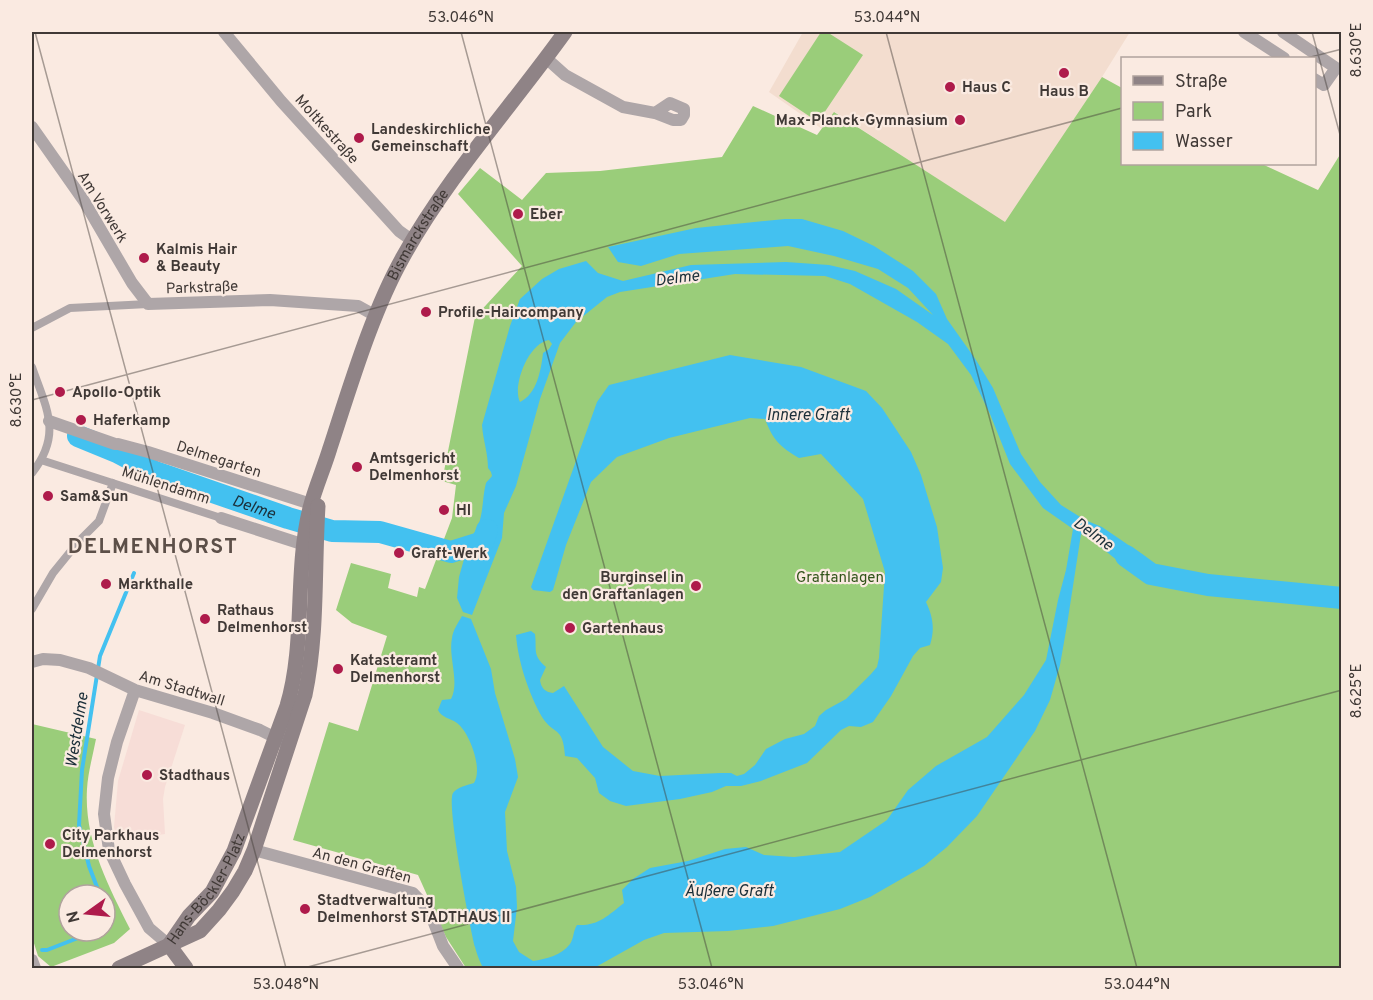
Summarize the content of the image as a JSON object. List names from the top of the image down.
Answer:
{
  "streets": {
    "main road": ["Bismarckstraße", "Hans-Böckler-Platz"],
    "street": [
      "Moltkestraße",
      "Am Vorwerk",
      "Parkstraße",
      "Delmegarten",
      "Mühlendamm",
      "Am Stadtwall",
      "An den Graften"
    ]
  },
  "crossings": [
    ["Moltkestraße", "Bismarckstraße"],
    ["Am Vorwerk", "Parkstraße"],
    ["Bismarckstraße", "Parkstraße"],
    ["Bismarckstraße", "Delmegarten"],
    ["Bismarckstraße", "Mühlendamm"],
    ["Bismarckstraße", "Am Stadtwall"],
    ["Bismarckstraße", "Hans-Böckler-Platz"],
    ["Am Stadtwall", "Hans-Böckler-Platz"],
    ["An den Graften", "Hans-Böckler-Platz"]
  ],
  "districts": ["DELMENHORST"],
  "water": [
    "Delme",
    "Innere Graft",
    "Westdelme",
    "Äußere Graft"
  ],
  "parks": ["Graftanlagen"],
  "places": [
    "Haus B",
    "Haus C",
    "Max-Planck-Gymnasium",
    "Landeskirchliche Gemeinschaft",
    "Eber",
    "Kalmis Hair & Beauty",
    "Profile-Haircompany",
    "Apollo-Optik",
    "Haferkamp",
    "Amtsgericht Delmenhorst",
    "Sam&Sun",
    "HI",
    "Graft-Werk",
    "Markthalle",
    "Burginsel in den Graftanlagen",
    "Rathaus Delmenhorst",
    "Gartenhaus",
    "Katasteramt Delmenhorst",
    "Stadthaus",
    "City Parkhaus Delmenhorst",
    "Stadtverwaltung Delmenhorst STADTHAUS II"
  ],
  "legend": ["Straße", "Park", "Wasser"],
  "north": "left",
  "coordinates": [
    "53.046°N",
    "53.044°N",
    "8.630°E",
    "8.625°E",
    "53.048°N"
  ]
}
